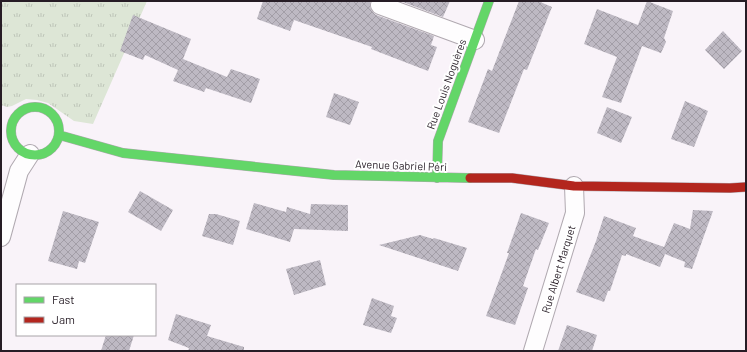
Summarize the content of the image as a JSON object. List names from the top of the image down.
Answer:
{
  "streets": {
    "street": ["Rue Louis Noguères", "Avenue Gabriel Péri", "Rue Albert Marquet"]
  },
  "crossings": [
    ["Rue Louis Noguères", "Avenue Gabriel Péri"],
    ["Avenue Gabriel Péri", "Rue Albert Marquet"]
  ],
  "legend": ["Fast", "Jam"]
}
